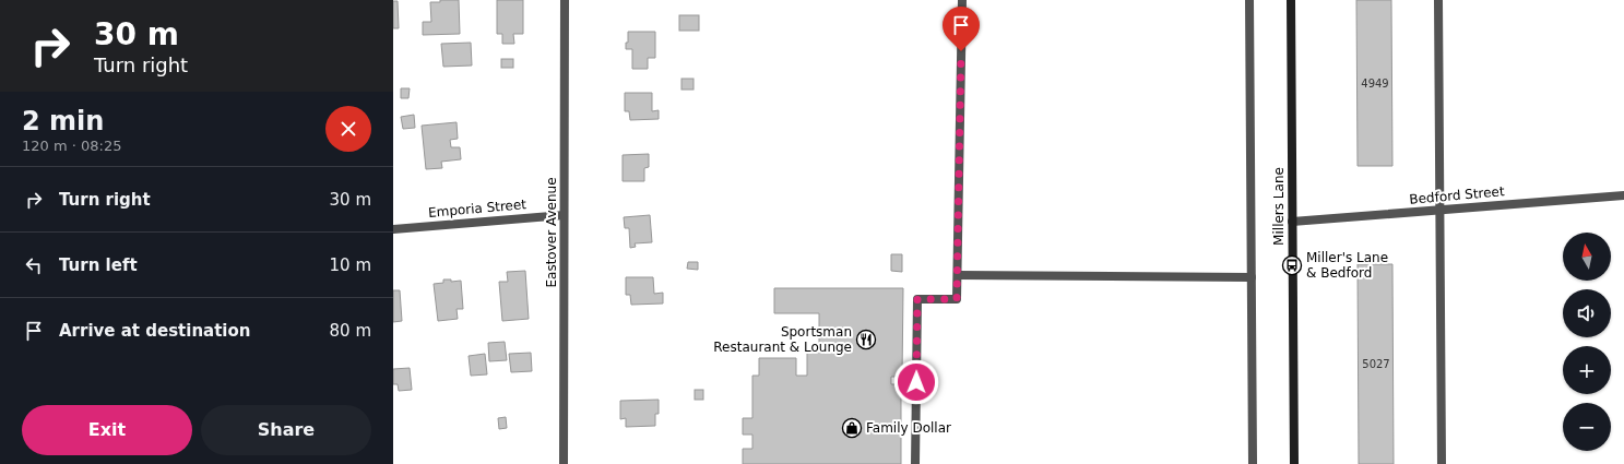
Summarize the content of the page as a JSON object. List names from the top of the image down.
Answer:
{
  "streets": {
    "street": [
      "Bedford Street",
      "Millers Lane",
      "Emporia Street",
      "Eastover Avenue"
    ]
  },
  "crossings": [
    ["Bedford Street", "Millers Lane"],
    ["Emporia Street", "Eastover Avenue"]
  ],
  "places": {
    "bus stop": ["Miller's Lane & Bedford"],
    "restaurant": ["Sportsman Restaurant & Lounge"],
    "shop": ["Family Dollar"]
  },
  "house_numbers": ["4949", "5027"],
  "north": "top",
  "page": {
    "turn": ["30 m", "Turn right"],
    "heading": ["2 min", "120 m · 08:25"],
    "list": [
      {
        "name": "Turn right",
        "value": "30 m"
      },
      {
        "name": "Turn left",
        "value": "10 m"
      },
      {
        "name": "Arrive at destination",
        "value": "80 m"
      }
    ],
    "map_buttons": ["+", "−"],
    "buttons": ["Exit", "Share"]
  }
}
